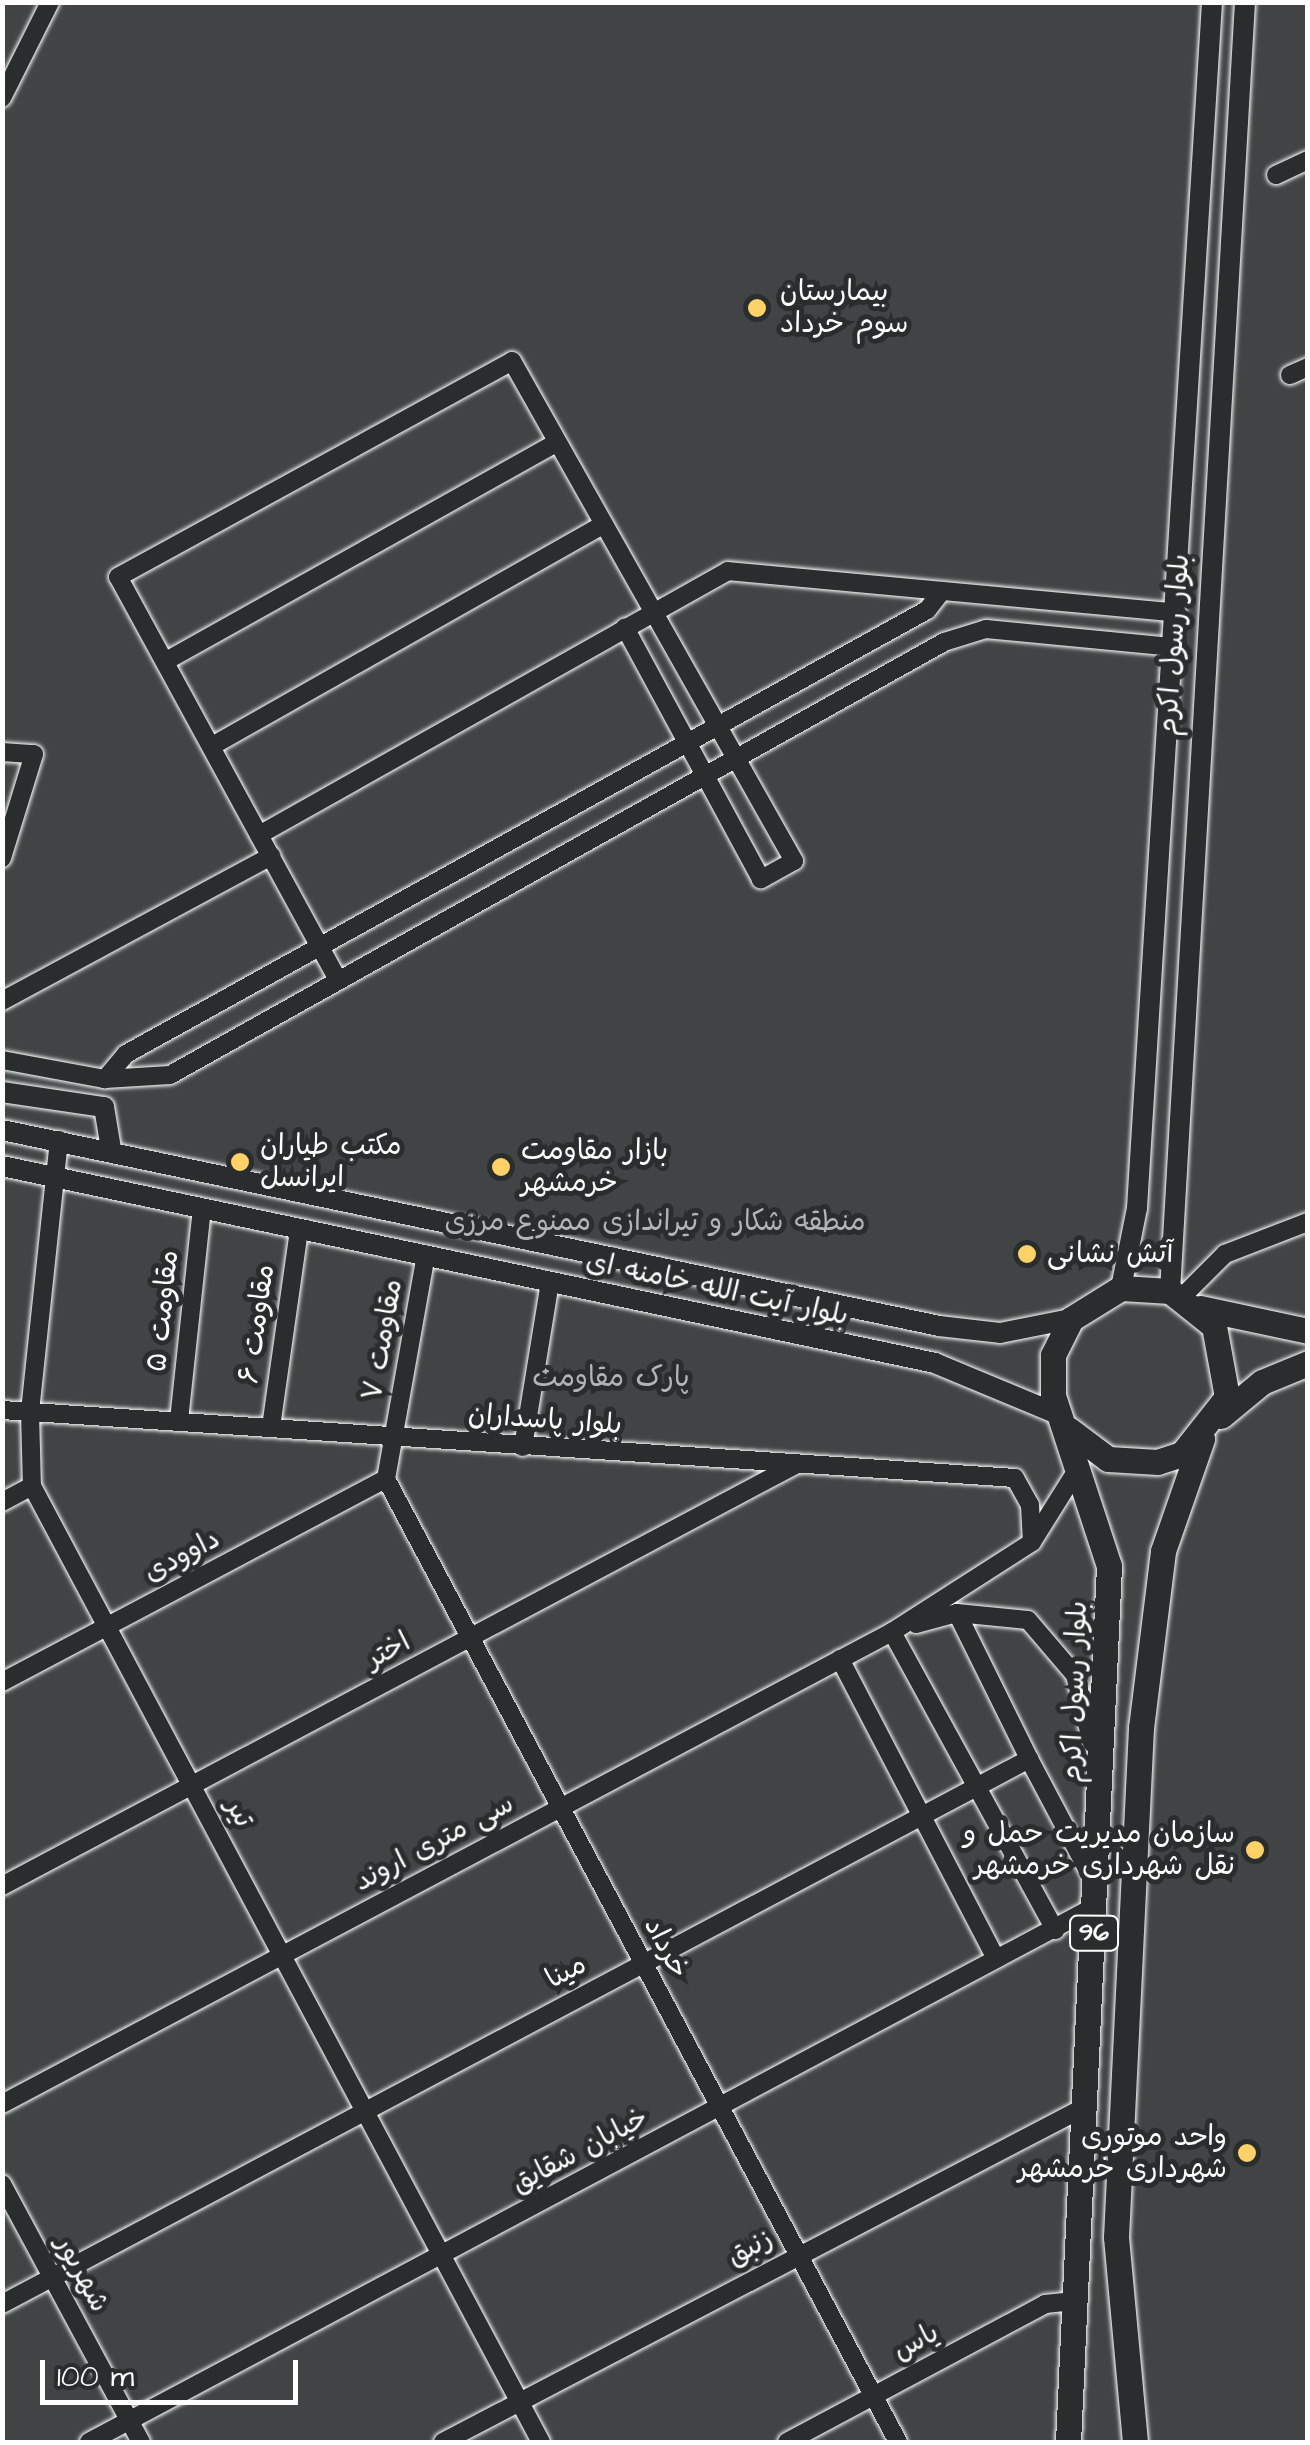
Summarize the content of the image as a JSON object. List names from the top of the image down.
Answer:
{
  "streets": {
    "highway": ["بلوار رسول اکرم", "96"],
    "main road": ["بلوار آیت الله خامنه ای"],
    "street": [
      "مقاومت ۵",
      "مقاومت ۶",
      "مقاومت ۷",
      "بلوار پاسداران",
      "داوودی",
      "اختر",
      "تیر",
      "سی متری اروند",
      "خرداد",
      "مینا",
      "خیابان شقایق",
      "زنبق",
      "شهریور",
      "یاس"
    ]
  },
  "crossings": [
    ["بلوار رسول اکرم", "بلوار آیت الله خامنه ای"],
    ["بلوار رسول اکرم", "96"],
    ["بلوار رسول اکرم", "خیابان شقایق"],
    ["بلوار رسول اکرم", "زنبق"],
    ["بلوار رسول اکرم", "یاس"],
    ["بلوار آیت الله خامنه ای", "مقاومت ۵"],
    ["بلوار آیت الله خامنه ای", "مقاومت ۶"],
    ["بلوار آیت الله خامنه ای", "مقاومت ۷"],
    ["بلوار آیت الله خامنه ای", "تیر"],
    ["بلوار آیت الله خامنه ای", "96"],
    ["مقاومت ۵", "بلوار پاسداران"],
    ["مقاومت ۶", "بلوار پاسداران"],
    ["مقاومت ۷", "بلوار پاسداران"],
    ["مقاومت ۷", "داوودی"],
    ["مقاومت ۷", "خرداد"],
    ["بلوار پاسداران", "اختر"],
    ["بلوار پاسداران", "تیر"],
    ["داوودی", "تیر"],
    ["داوودی", "خرداد"],
    ["اختر", "تیر"],
    ["اختر", "خرداد"],
    ["تیر", "سی متری اروند"],
    ["تیر", "مینا"],
    ["تیر", "خیابان شقایق"],
    ["تیر", "زنبق"],
    ["سی متری اروند", "خرداد"],
    ["خرداد", "مینا"],
    ["خرداد", "خیابان شقایق"],
    ["خرداد", "زنبق"],
    ["خرداد", "یاس"],
    ["مینا", "شهریور"],
    ["خیابان شقایق", "شهریور"]
  ],
  "parks": ["منطقه شکار و تیراندازی ممنوع مرزی", "پارک مقاومت"],
  "places": [
    "بیمارستان سوم خرداد",
    "مكتب طياران ايرانسل",
    "بازار مقاومت خرمشهر",
    "آتش نشانی",
    "سازمان مدیریت حمل و نقل شهرداری خرمشهر",
    "واحد موتوری شهرداری خرمشهر"
  ],
  "scale_bar": "100 m"
}
